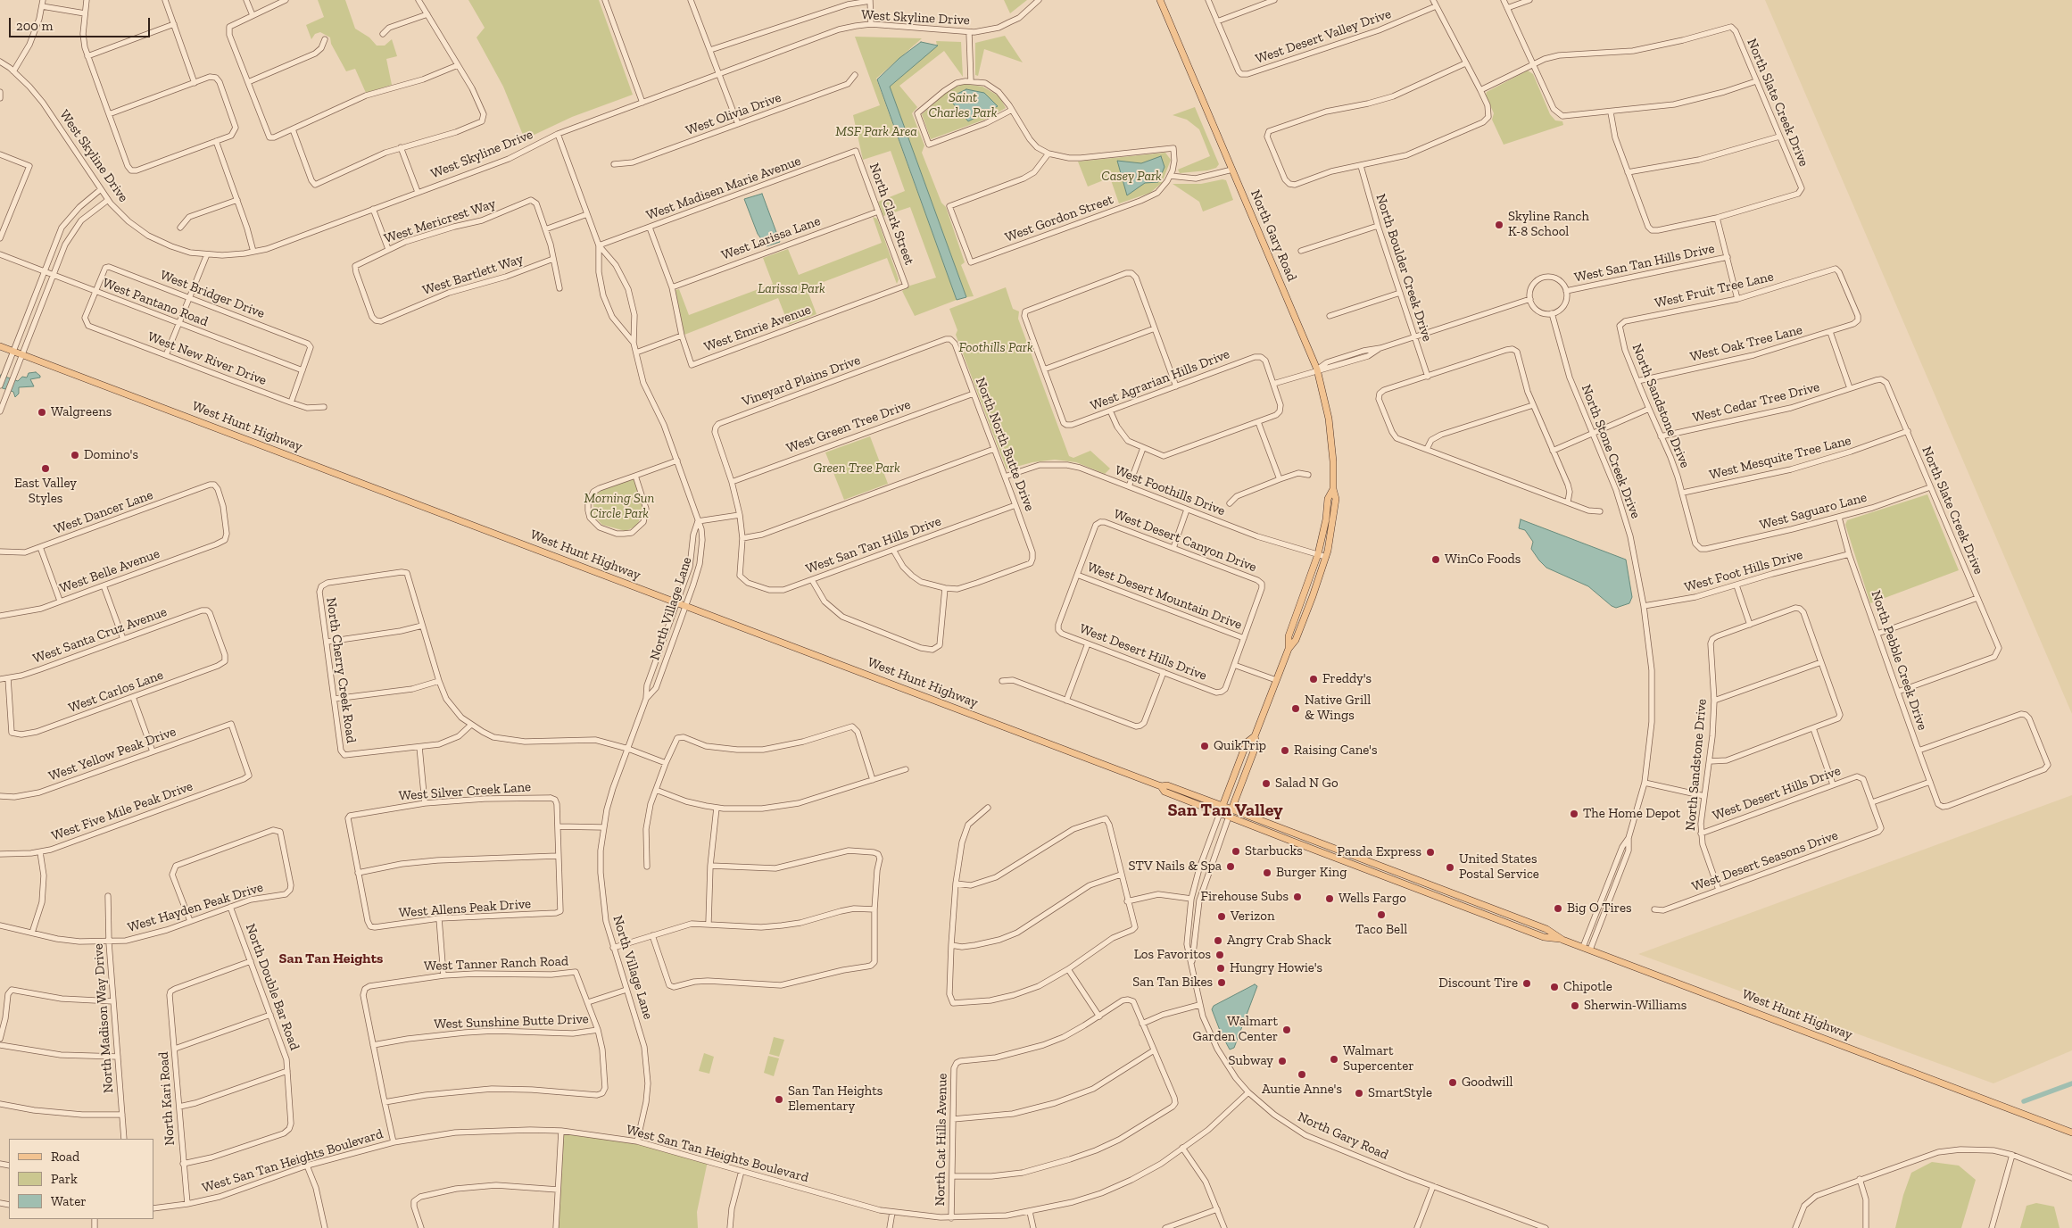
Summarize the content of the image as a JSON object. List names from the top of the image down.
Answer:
{
  "streets": {
    "main road": ["North Gary Road", "West Hunt Highway"],
    "street": [
      "West Skyline Drive",
      "West Desert Valley Drive",
      "North Slate Creek Drive",
      "West Olivia Drive",
      "West Madisen Marie Avenue",
      "North Clark Street",
      "West Gordon Street",
      "West Mericrest Way",
      "West Larissa Lane",
      "West San Tan Hills Drive",
      "North Boulder Creek Drive",
      "West Bartlett Way",
      "West Fruit Tree Lane",
      "West Bridger Drive",
      "West Pantano Road",
      "West Emrie Avenue",
      "West Oak Tree Lane",
      "West New River Drive",
      "West Agrarian Hills Drive",
      "Vineyard Plains Drive",
      "West Cedar Tree Drive",
      "North Sandstone Drive",
      "West Green Tree Drive",
      "North North Butte Drive",
      "North Stone Creek Drive",
      "West Mesquite Tree Lane",
      "West Foothills Drive",
      "West Saguaro Lane",
      "West Dancer Lane",
      "West Desert Canyon Drive",
      "West Belle Avenue",
      "West Foot Hills Drive",
      "West Desert Mountain Drive",
      "North Village Lane",
      "West Santa Cruz Avenue",
      "West Desert Hills Drive",
      "North Pebble Creek Drive",
      "North Cherry Creek Road",
      "West Carlos Lane",
      "West Yellow Peak Drive",
      "West Silver Creek Lane",
      "West Five Mile Peak Drive",
      "West Desert Seasons Drive",
      "West Hayden Peak Drive",
      "West Allens Peak Drive",
      "West Tanner Ranch Road",
      "North Double Bar Road",
      "North Madison Way Drive",
      "West Sunshine Butte Drive",
      "North Kari Road",
      "North Cat Hills Avenue",
      "West San Tan Heights Boulevard"
    ]
  },
  "crossings": [
    ["West Skyline Drive", "North Village Lane"],
    ["North Slate Creek Drive", "West Cedar Tree Drive"],
    ["North Slate Creek Drive", "West Mesquite Tree Lane"],
    ["North Slate Creek Drive", "West Saguaro Lane"],
    ["North Slate Creek Drive", "North Pebble Creek Drive"],
    ["West Madisen Marie Avenue", "North Clark Street"],
    ["West Madisen Marie Avenue", "North Village Lane"],
    ["North Clark Street", "West Larissa Lane"],
    ["North Clark Street", "West Emrie Avenue"],
    ["West Mericrest Way", "West Bartlett Way"],
    ["North Gary Road", "West Hunt Highway"],
    ["North Gary Road", "West Foothills Drive"],
    ["North Gary Road", "West San Tan Heights Boulevard"],
    ["West San Tan Hills Drive", "Vineyard Plains Drive"],
    ["West San Tan Hills Drive", "North North Butte Drive"],
    ["West San Tan Hills Drive", "North Stone Creek Drive"],
    ["West Fruit Tree Lane", "West Oak Tree Lane"],
    ["West Fruit Tree Lane", "North Sandstone Drive"],
    ["West Bridger Drive", "West Pantano Road"],
    ["West Bridger Drive", "West New River Drive"],
    ["West Pantano Road", "West New River Drive"],
    ["West Oak Tree Lane", "North Sandstone Drive"],
    ["Vineyard Plains Drive", "West Green Tree Drive"],
    ["Vineyard Plains Drive", "North North Butte Drive"],
    ["West Cedar Tree Drive", "North Sandstone Drive"],
    ["North Sandstone Drive", "West Mesquite Tree Lane"],
    ["North Sandstone Drive", "West Saguaro Lane"],
    ["North Sandstone Drive", "West Desert Hills Drive"],
    ["North Sandstone Drive", "West Desert Seasons Drive"],
    ["West Hunt Highway", "North Stone Creek Drive"],
    ["West Hunt Highway", "North Village Lane"],
    ["West Green Tree Drive", "North North Butte Drive"],
    ["North North Butte Drive", "West Foothills Drive"],
    ["North Stone Creek Drive", "West Foot Hills Drive"],
    ["West Saguaro Lane", "North Pebble Creek Drive"],
    ["West Dancer Lane", "West Belle Avenue"],
    ["West Desert Canyon Drive", "West Desert Mountain Drive"],
    ["West Desert Canyon Drive", "West Desert Hills Drive"],
    ["West Foot Hills Drive", "North Pebble Creek Drive"],
    ["West Desert Mountain Drive", "West Desert Hills Drive"],
    ["North Village Lane", "West San Tan Heights Boulevard"],
    ["West Santa Cruz Avenue", "West Carlos Lane"],
    ["West Desert Hills Drive", "West Desert Seasons Drive"],
    ["West Yellow Peak Drive", "West Five Mile Peak Drive"],
    ["West Silver Creek Lane", "West Allens Peak Drive"],
    ["West Hayden Peak Drive", "North Double Bar Road"],
    ["West Hayden Peak Drive", "North Madison Way Drive"],
    ["West Tanner Ranch Road", "West Sunshine Butte Drive"],
    ["North Double Bar Road", "North Kari Road"],
    ["North Kari Road", "West San Tan Heights Boulevard"],
    ["North Cat Hills Avenue", "West San Tan Heights Boulevard"]
  ],
  "districts": ["San Tan Valley", "San Tan Heights"],
  "parks": [
    "Saint Charles Park",
    "MSF Park Area",
    "Casey Park",
    "Larissa Park",
    "Foothills Park",
    "Green Tree Park",
    "Morning Sun Circle Park"
  ],
  "places": [
    "Skyline Ranch K-8 School",
    "Walgreens",
    "Domino's",
    "East Valley Styles",
    "WinCo Foods",
    "Freddy's",
    "Native Grill & Wings",
    "QuikTrip",
    "Raising Cane's",
    "Salad N Go",
    "The Home Depot",
    "Starbucks",
    "Panda Express",
    "STV Nails & Spa",
    "United States Postal Service",
    "Burger King",
    "Firehouse Subs",
    "Wells Fargo",
    "Big O Tires",
    "Taco Bell",
    "Verizon",
    "Angry Crab Shack",
    "Los Favoritos",
    "Hungry Howie's",
    "San Tan Bikes",
    "Discount Tire",
    "Chipotle",
    "Sherwin-Williams",
    "Walmart Garden Center",
    "Walmart Supercenter",
    "Subway",
    "Auntie Anne's",
    "Goodwill",
    "SmartStyle",
    "San Tan Heights Elementary"
  ],
  "legend": ["Road", "Park", "Water"],
  "scale_bar": "200 m"
}
